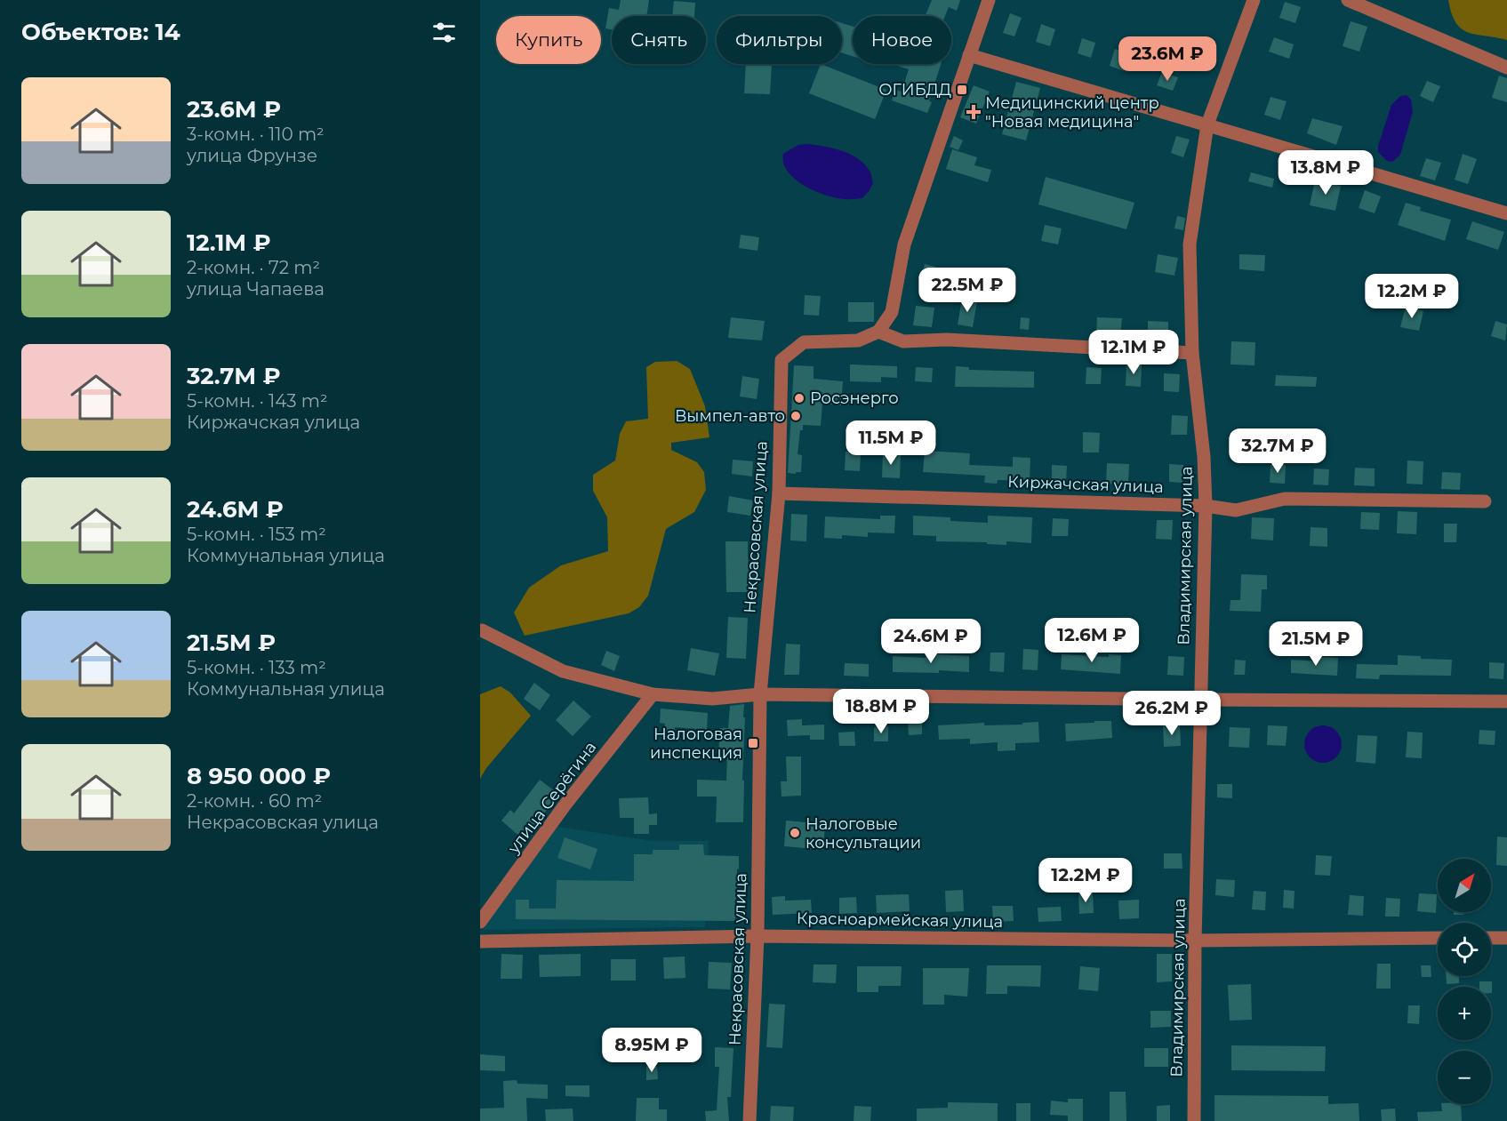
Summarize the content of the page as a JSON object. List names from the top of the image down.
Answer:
{
  "streets": {
    "street": [
      "Киржачская улица",
      "Некрасовская улица",
      "Владимирская улица",
      "улица Серёгина",
      "Красноармейская улица"
    ]
  },
  "crossings": [
    ["Киржачская улица", "Некрасовская улица"],
    ["Киржачская улица", "Владимирская улица"],
    ["Некрасовская улица", "Красноармейская улица"],
    ["Владимирская улица", "Красноармейская улица"]
  ],
  "places": {
    "transit": ["ОГИБДД", "Налоговая инспекция"],
    "health": ["Медицинский центр \"Новая медицина\""],
    "other": ["Росэнерго", "Вымпел-авто", "Налоговые консультации"]
  },
  "north": "top right",
  "page": {
    "heading": "Объектов: 14",
    "chip": [
      "Купить",
      "Снять",
      "Фильтры",
      "Новое"
    ],
    "price": [
      "23.6M ₽",
      "13.8M ₽",
      "22.5M ₽",
      "12.2M ₽",
      "12.1M ₽",
      "11.5M ₽",
      "32.7M ₽",
      "12.6M ₽",
      "24.6M ₽",
      "21.5M ₽",
      "18.8M ₽",
      "26.2M ₽",
      "12.2M ₽",
      "8.95M ₽"
    ],
    "list": [
      {
        "name": "23.6M ₽",
        "note": "3-комн. · 110 m² · улица Фрунзе"
      },
      {
        "name": "12.1M ₽",
        "note": "2-комн. · 72 m² · улица Чапаева"
      },
      {
        "name": "32.7M ₽",
        "note": "5-комн. · 143 m² · Киржачская улица"
      },
      {
        "name": "24.6M ₽",
        "note": "5-комн. · 153 m² · Коммунальная улица"
      },
      {
        "name": "21.5M ₽",
        "note": "5-комн. · 133 m² · Коммунальная улица"
      },
      {
        "name": "8 950 000 ₽",
        "note": "2-комн. · 60 m² · Некрасовская улица"
      }
    ],
    "map_buttons": ["+", "−"]
  }
}
